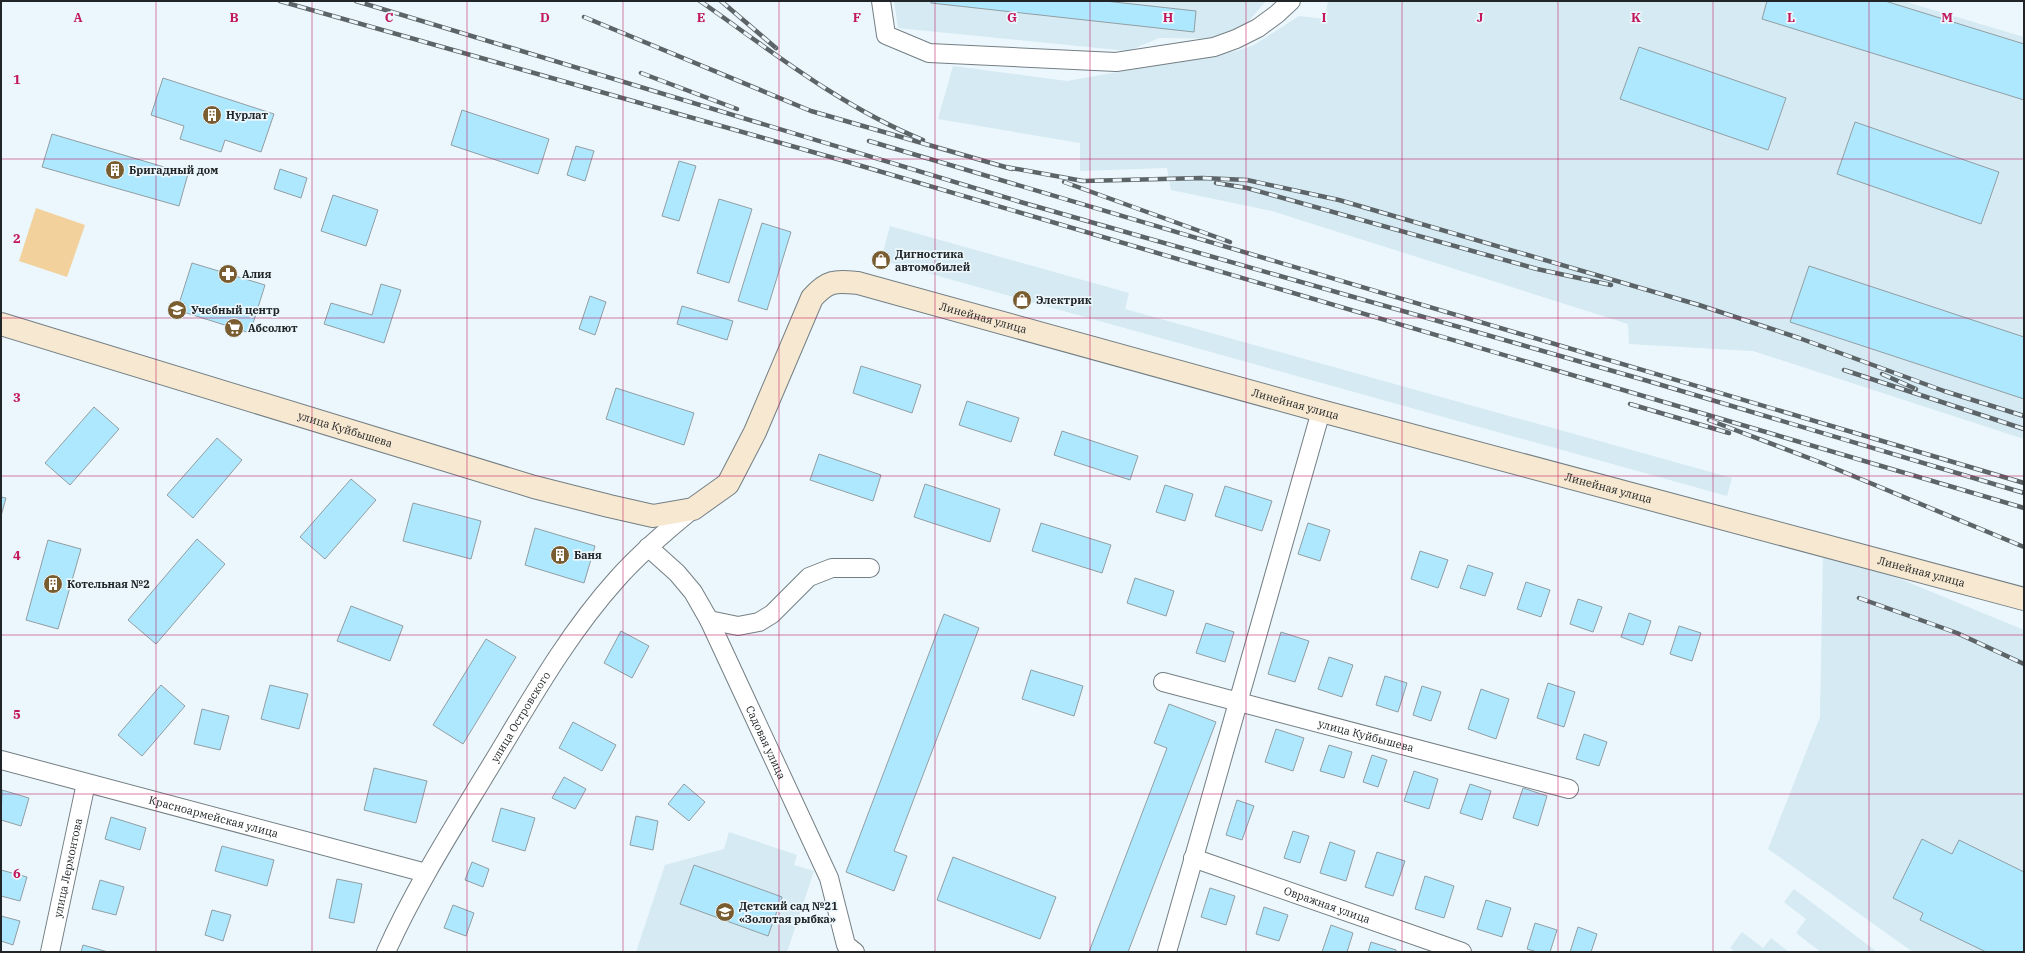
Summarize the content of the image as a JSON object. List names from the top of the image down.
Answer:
{
  "streets": {
    "street": [
      "Линейная улица",
      "улица Куйбышева",
      "улица Островского",
      "Садовая улица",
      "Красноармейская улица",
      "улица Лермонтова",
      "Овражная улица"
    ]
  },
  "crossings": [
    ["Линейная улица", "улица Куйбышева"],
    ["Линейная улица", "улица Островского"],
    ["улица Куйбышева", "улица Островского"],
    ["улица Островского", "Садовая улица"],
    ["улица Островского", "Красноармейская улица"],
    ["Красноармейская улица", "улица Лермонтова"]
  ],
  "places": {
    "building": [
      "Нурлат",
      "Бригадный дом",
      "Баня",
      "Котельная №2"
    ],
    "shop": ["Дигностика автомобилей", "Электрик"],
    "pharmacy": ["Алия"],
    "school or university": ["Учебный центр", "Детский сад №21 «Золотая рыбка»"],
    "supermarket": ["Абсолют"]
  },
  "grid": {
    "columns": [
      "A",
      "B",
      "C",
      "D",
      "E",
      "F",
      "G",
      "H",
      "I",
      "J",
      "K",
      "L",
      "M"
    ],
    "rows": [
      "1",
      "2",
      "3",
      "4",
      "5",
      "6"
    ]
  }
}
